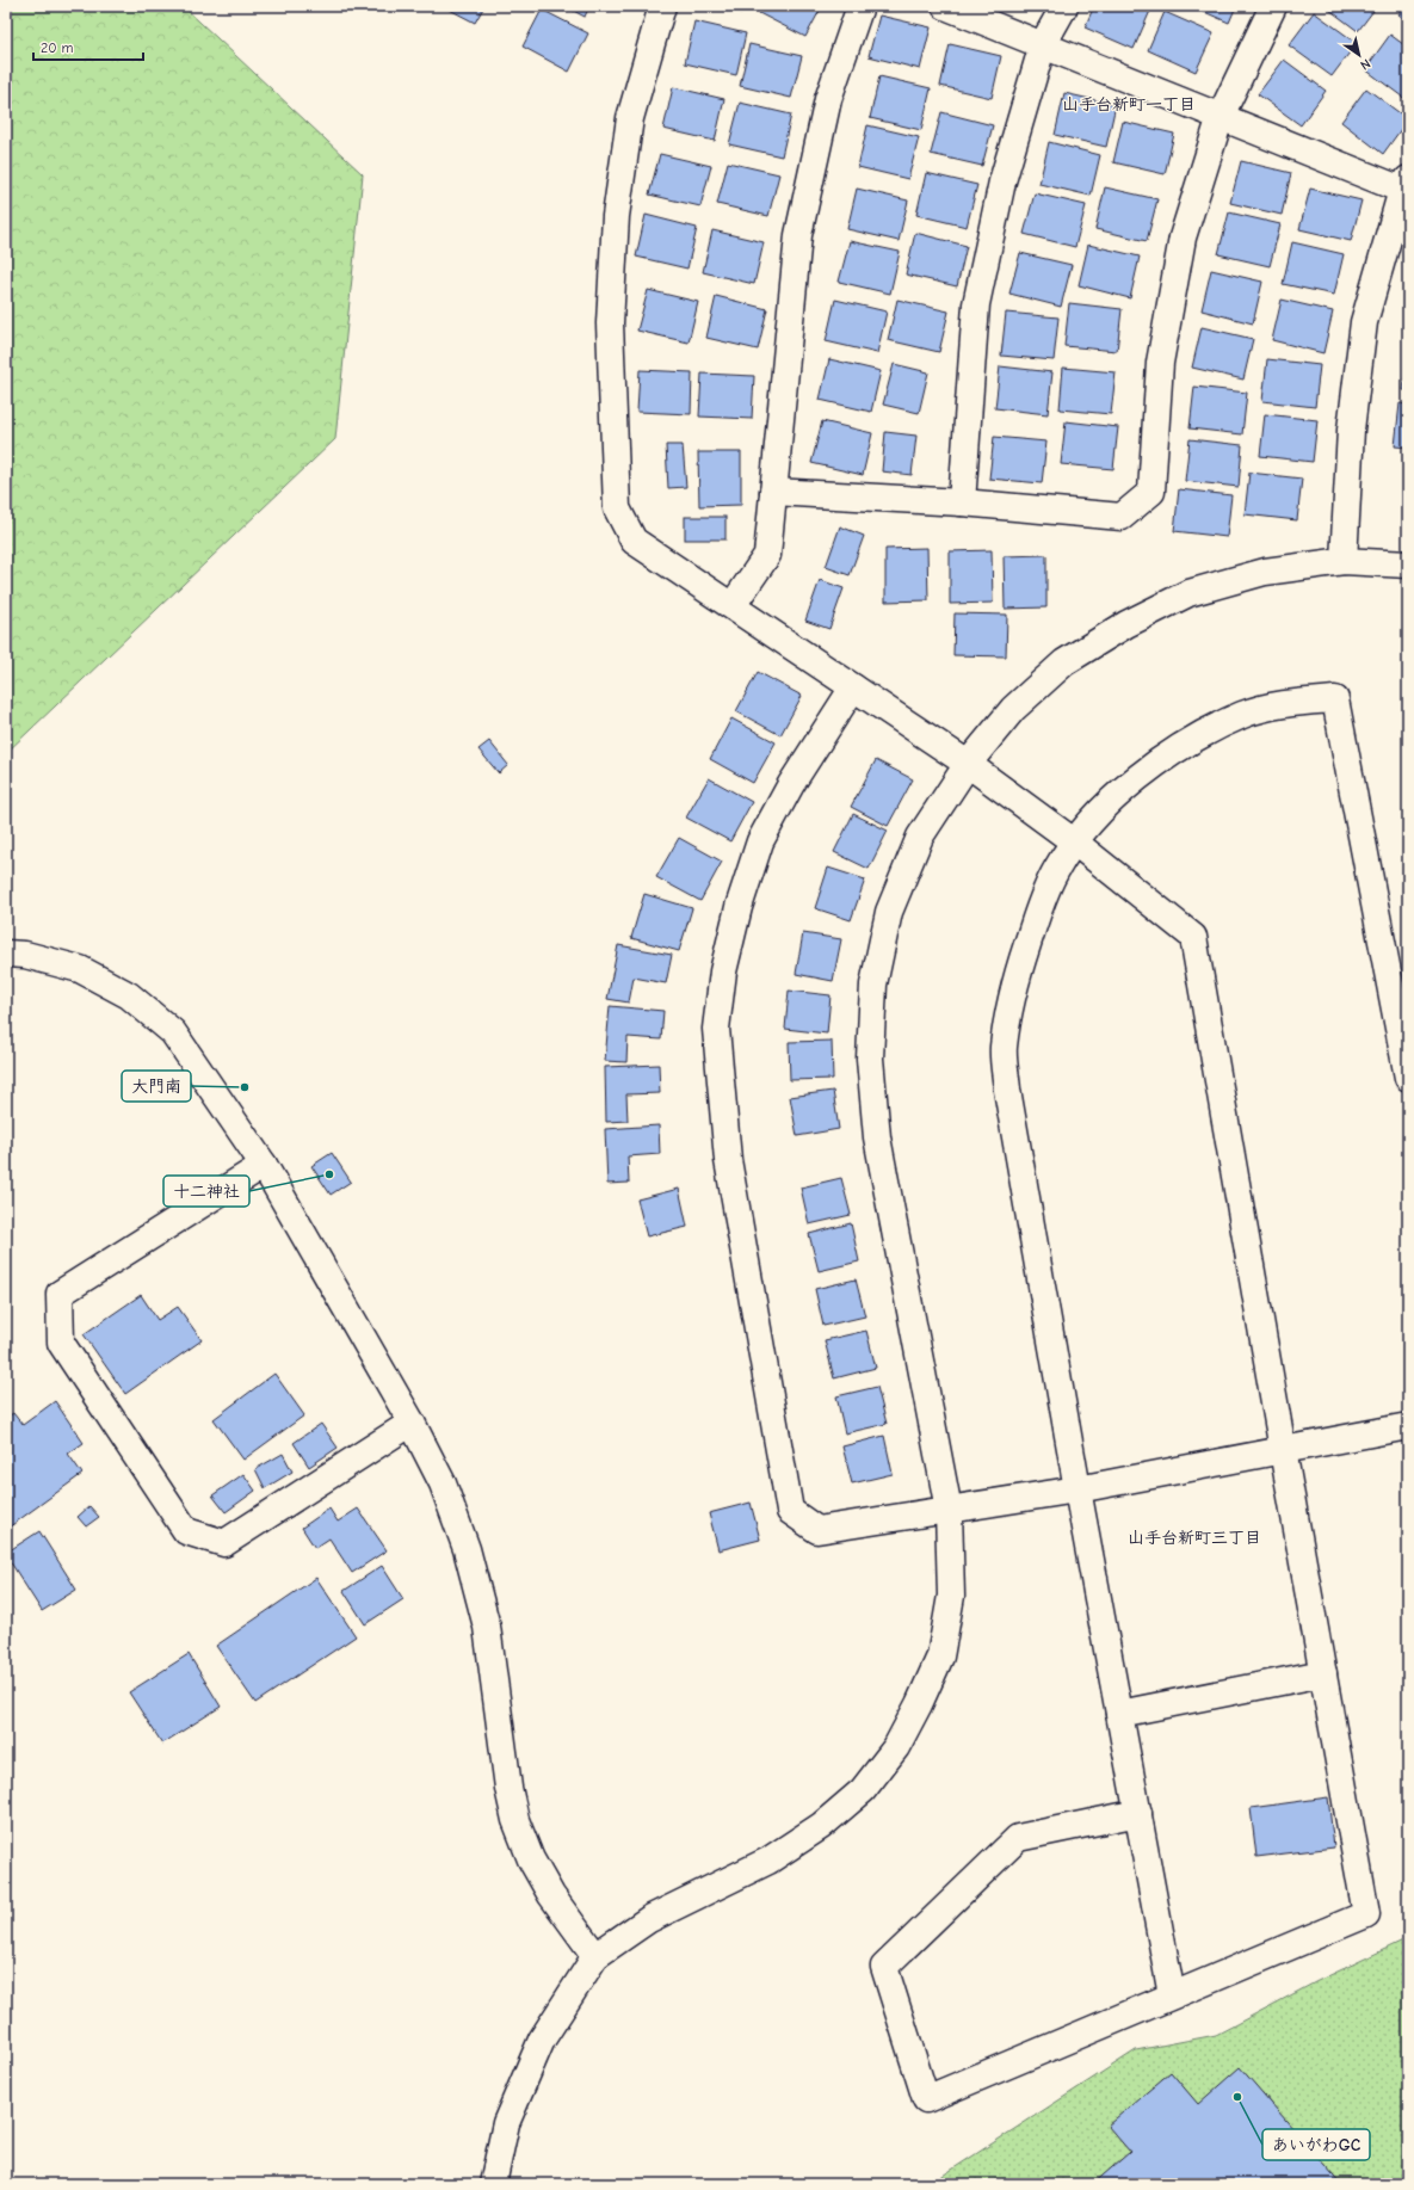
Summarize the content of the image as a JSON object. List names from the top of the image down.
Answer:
{
  "districts": ["山手台新町一丁目", "山手台新町三丁目"],
  "places": ["大門南", "十二神社", "あいがわGC"],
  "scale_bar": "20 m",
  "north": "bottom right"
}
